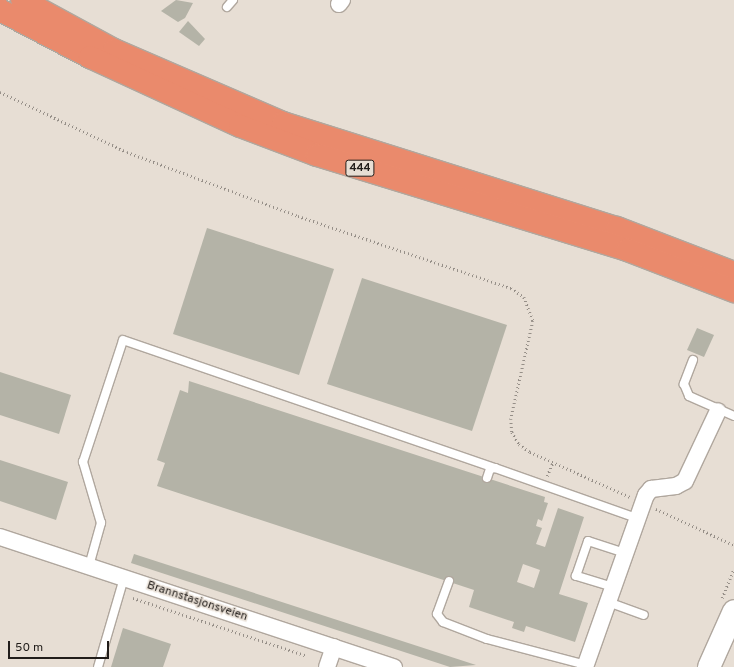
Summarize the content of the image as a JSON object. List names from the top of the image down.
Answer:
{
  "streets": {
    "highway": ["444"],
    "street": ["Brannstasjonsveien"]
  },
  "scale_bar": "50 m"
}
